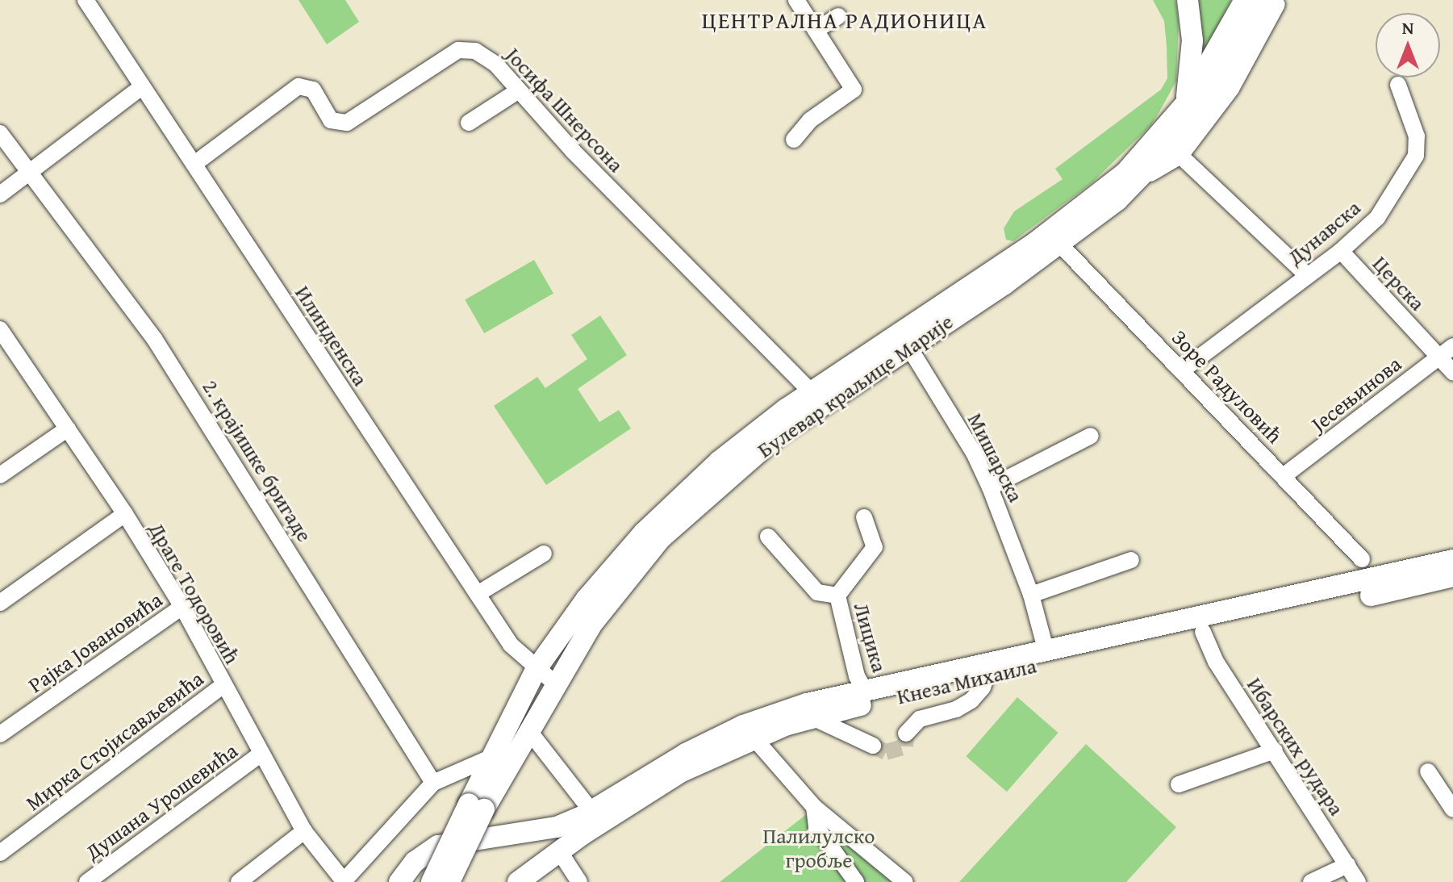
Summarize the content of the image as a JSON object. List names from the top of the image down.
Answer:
{
  "streets": {
    "main road": ["Булевар краљице Марије", "Кнеза Михаила"],
    "street": [
      "Јосифа Шнерсона",
      "Дунавска",
      "Церска",
      "Илинденска",
      "Зоре Радуловић",
      "Јесењинова",
      "Мишарска",
      "2. крајишке бригаде",
      "Драге Тодоровић",
      "Лицика",
      "Рајка Јовановића",
      "Мирка Стојисављевића",
      "Ибарских рудара",
      "Душана Урошевића"
    ]
  },
  "crossings": [
    ["Јосифа Шнерсона", "Илинденска"],
    ["Јосифа Шнерсона", "Булевар краљице Марије"],
    ["Дунавска", "Церска"],
    ["Дунавска", "Зоре Радуловић"],
    ["Церска", "Јесењинова"],
    ["Илинденска", "Булевар краљице Марије"],
    ["Булевар краљице Марије", "Зоре Радуловић"],
    ["Булевар краљице Марије", "Мишарска"],
    ["Зоре Радуловић", "Јесењинова"],
    ["Мишарска", "Кнеза Михаила"],
    ["Драге Тодоровић", "Рајка Јовановића"],
    ["Драге Тодоровић", "Мирка Стојисављевића"],
    ["Драге Тодоровић", "Душана Урошевића"],
    ["Лицика", "Кнеза Михаила"],
    ["Кнеза Михаила", "Ибарских рудара"]
  ],
  "districts": ["ЦЕНТРАЛНА РАДИОНИЦА"],
  "parks": ["Палилулско гробље"],
  "north": "top"
}
